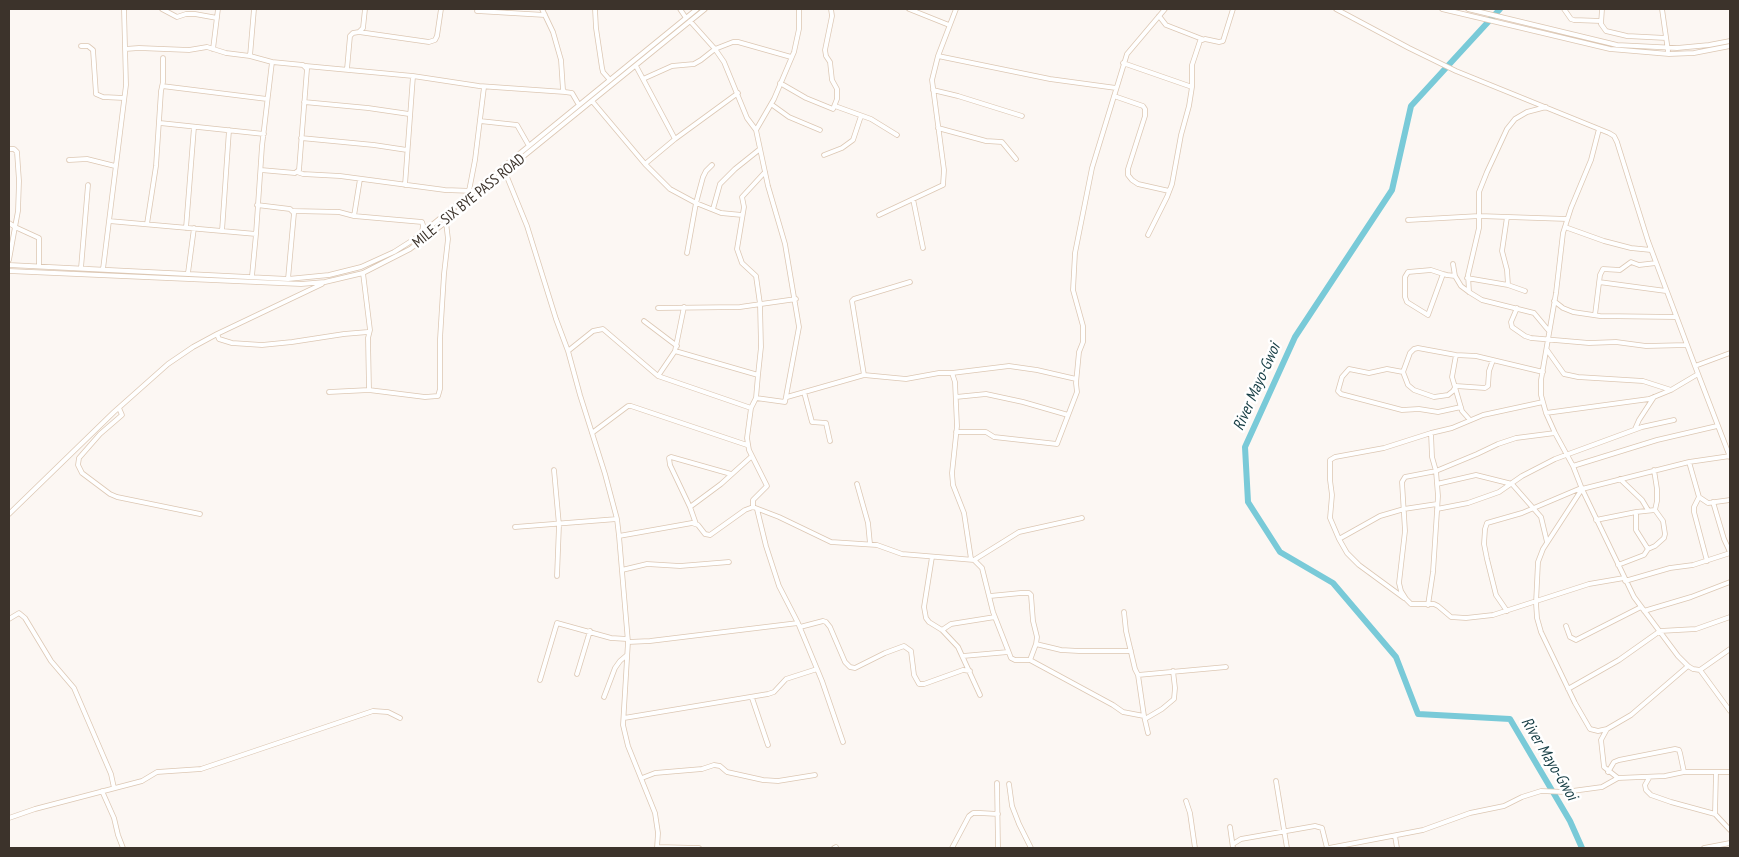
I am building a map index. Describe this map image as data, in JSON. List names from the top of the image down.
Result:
{
  "streets": {
    "street": ["MILE - SIX BYE PASS ROAD"]
  },
  "water": ["River Mayo-Gwoi"]
}
